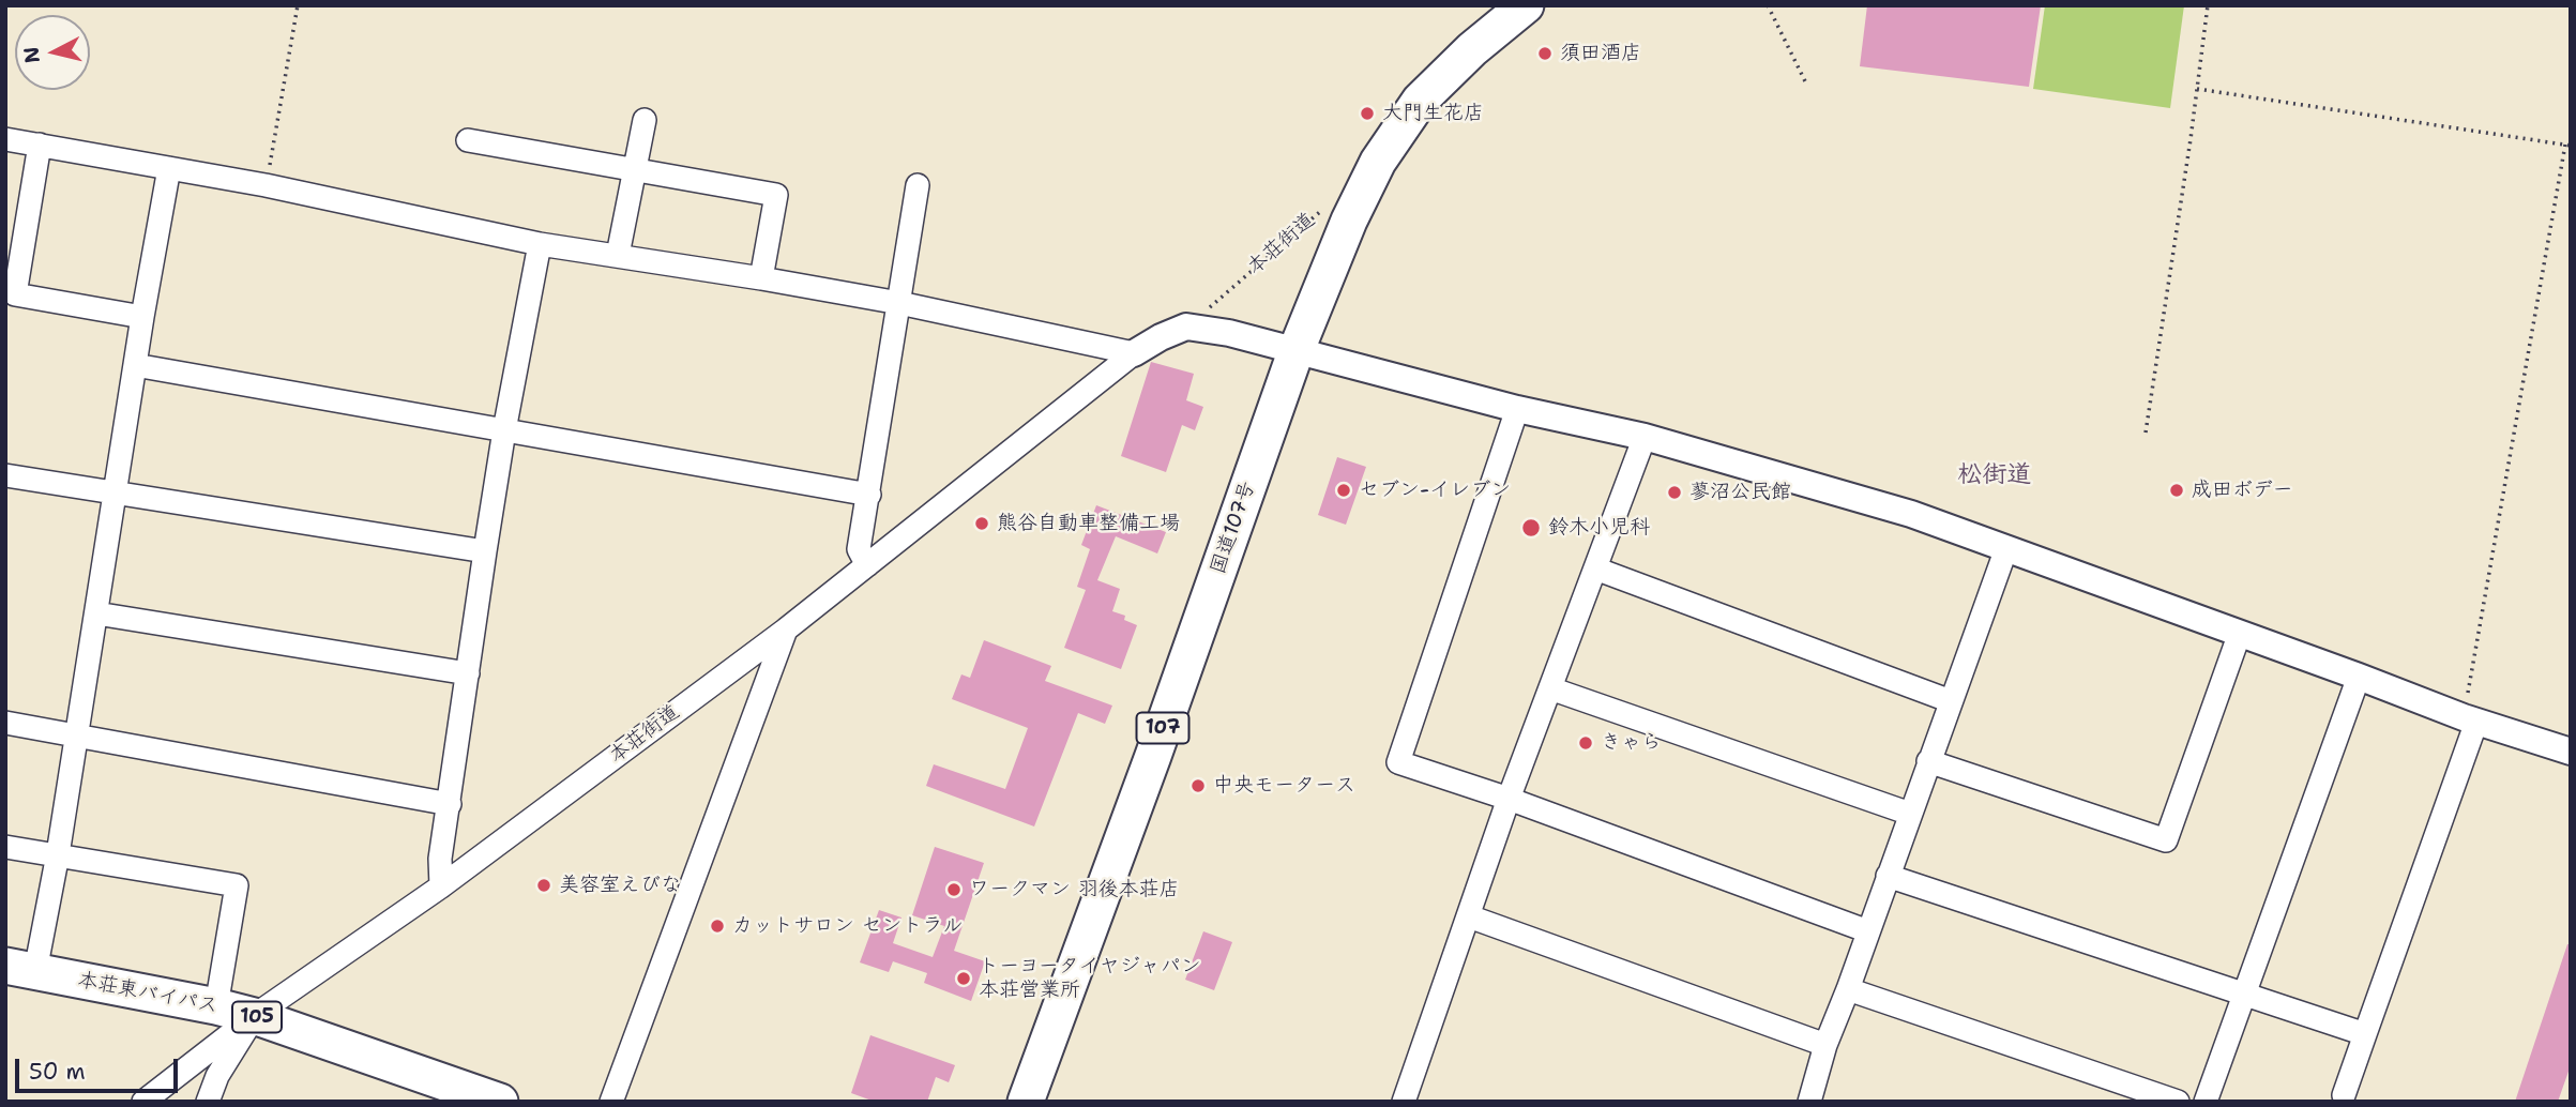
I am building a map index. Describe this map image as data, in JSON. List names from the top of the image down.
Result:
{
  "streets": {
    "highway": [
      "国道107号",
      "107",
      "本荘東バイパス",
      "105"
    ],
    "street": ["本荘街道"]
  },
  "crossings": [
    ["本荘街道", "本荘東バイパス"]
  ],
  "districts": ["松街道"],
  "places": [
    "須田酒店",
    "大門生花店",
    "セブン-イレブン",
    "成田ボデー",
    "蓼沼公民館",
    "熊谷自動車整備工場",
    "鈴木小児科",
    "きゃら",
    "中央モータース",
    "美容室えびな",
    "ワークマン 羽後本荘店",
    "カットサロン セントラル",
    "トーヨータイヤジャパン 本荘営業所"
  ],
  "scale_bar": "50 m",
  "north": "left"
}
